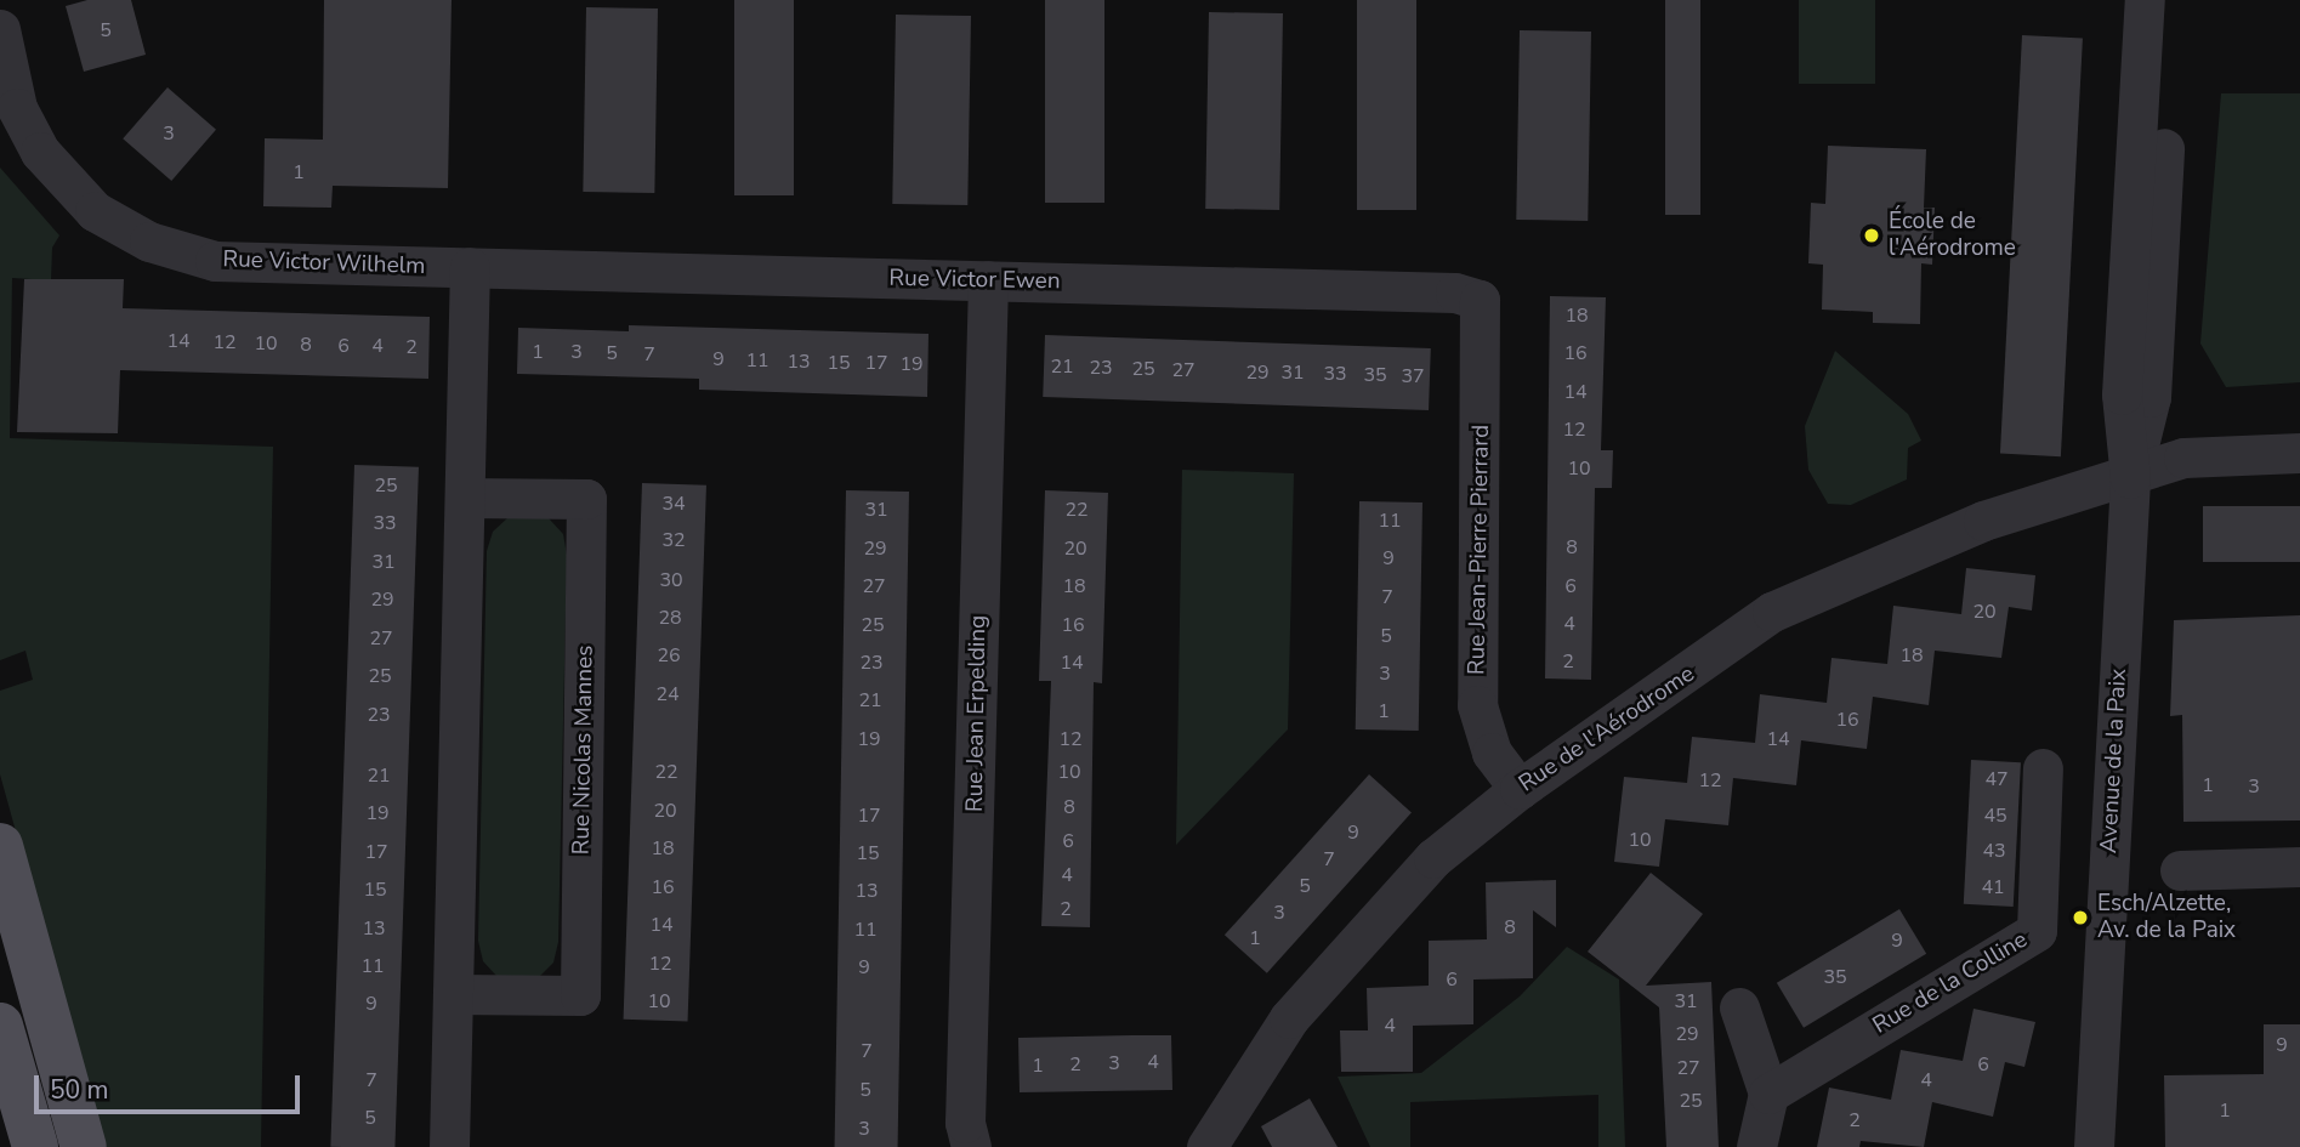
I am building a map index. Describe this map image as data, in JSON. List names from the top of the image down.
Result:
{
  "streets": {
    "street": [
      "Rue Victor Wilhelm",
      "Rue Victor Ewen",
      "Rue Jean-Pierre Pierrard",
      "Rue Jean Erpelding",
      "Rue de l'Aérodrome",
      "Rue Nicolas Mannes",
      "Avenue de la Paix",
      "Rue de la Colline"
    ]
  },
  "crossings": [
    ["Rue Victor Wilhelm", "Rue Victor Ewen"],
    ["Rue Victor Ewen", "Rue Jean-Pierre Pierrard"],
    ["Rue Victor Ewen", "Rue Jean Erpelding"],
    ["Rue Jean-Pierre Pierrard", "Rue de l'Aérodrome"],
    ["Rue de l'Aérodrome", "Avenue de la Paix"]
  ],
  "places": ["École de l'Aérodrome", "Esch/Alzette, Av. de la Paix"],
  "house_numbers": [
    "5",
    "3",
    "1",
    "18",
    "14",
    "12",
    "10",
    "8",
    "6",
    "4",
    "2",
    "1",
    "3",
    "5",
    "16",
    "7",
    "9",
    "11",
    "13",
    "15",
    "17",
    "19",
    "21",
    "23",
    "25",
    "27",
    "29",
    "31",
    "33",
    "35",
    "37",
    "14",
    "12",
    "10",
    "25",
    "34",
    "31",
    "22",
    "11",
    "33",
    "32",
    "8",
    "29",
    "20",
    "9",
    "31",
    "30",
    "27",
    "18",
    "6",
    "7",
    "29",
    "20",
    "28",
    "4",
    "25",
    "16",
    "5",
    "27",
    "26",
    "18",
    "2",
    "23",
    "14",
    "3",
    "25",
    "24",
    "21",
    "1",
    "23",
    "16",
    "19",
    "12",
    "14",
    "22",
    "10",
    "21",
    "47",
    "12",
    "1",
    "3",
    "8",
    "20",
    "19",
    "17",
    "45",
    "9",
    "10",
    "6",
    "18",
    "43",
    "17",
    "15",
    "7",
    "4",
    "5",
    "16",
    "41",
    "15",
    "13",
    "2",
    "3",
    "14",
    "8",
    "13",
    "11",
    "1",
    "9",
    "12",
    "11",
    "9",
    "35",
    "6",
    "10",
    "31",
    "9",
    "4",
    "29",
    "9",
    "7",
    "4",
    "3",
    "2",
    "6",
    "1",
    "27",
    "7",
    "4",
    "5",
    "25",
    "1",
    "5",
    "2",
    "3"
  ],
  "scale_bar": "50 m"
}
